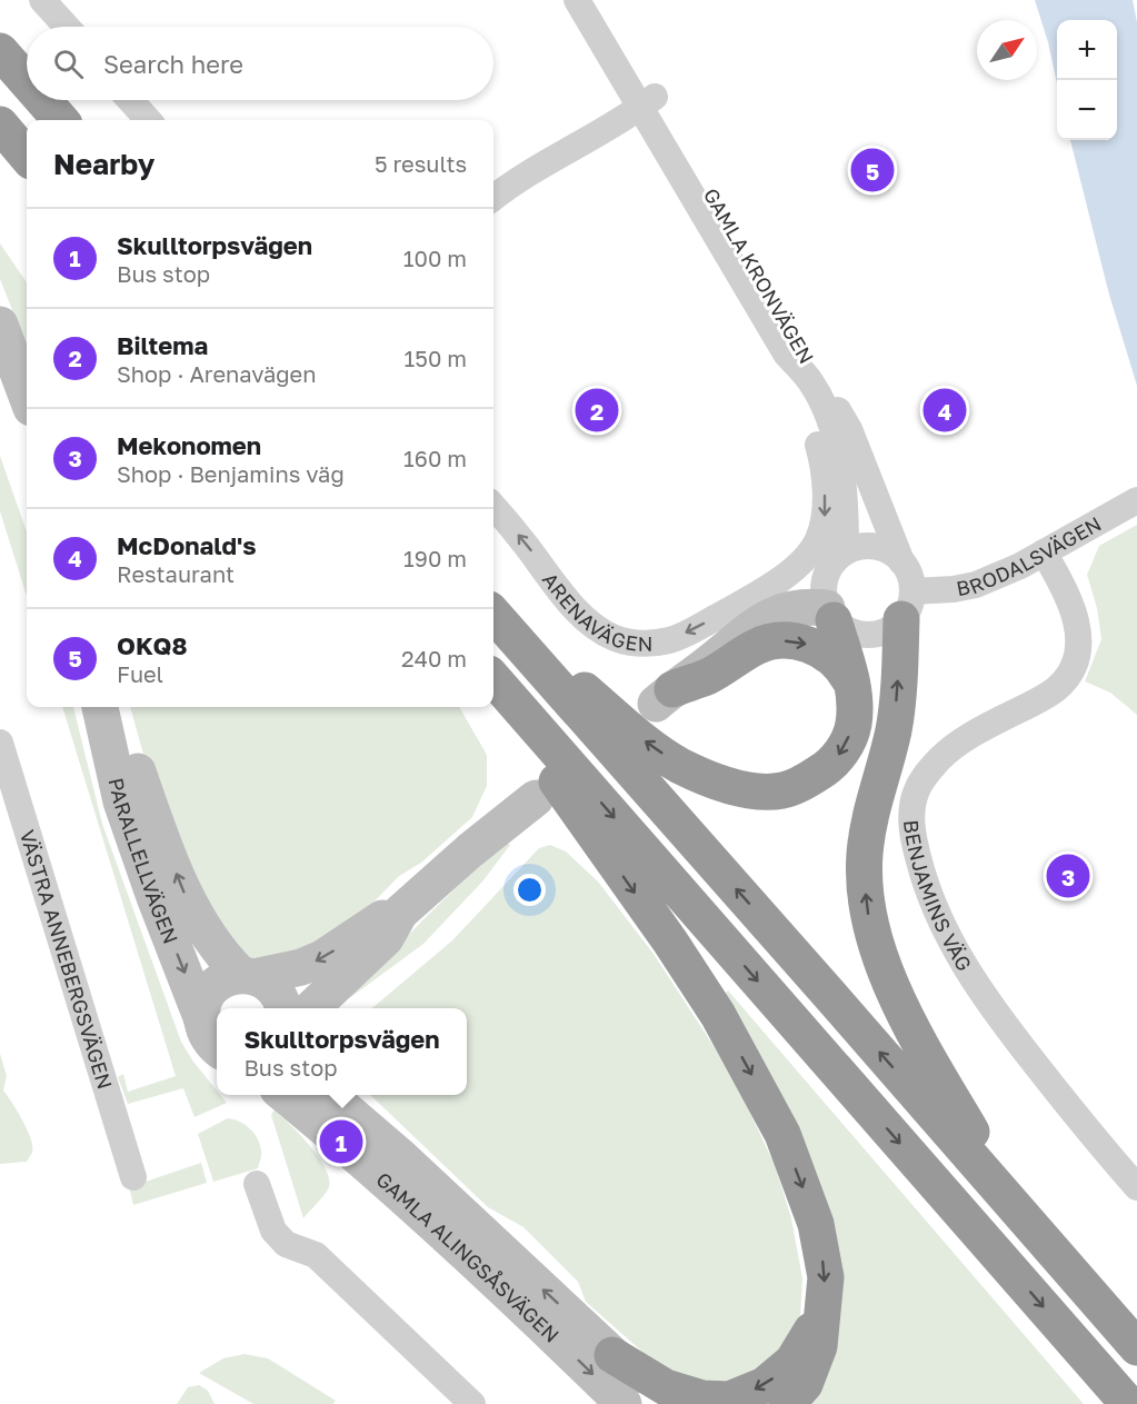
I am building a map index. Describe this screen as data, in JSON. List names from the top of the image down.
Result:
{
  "streets": {
    "street": [
      "GAMLA KRONVÄGEN",
      "BRODALSVÄGEN",
      "ARENAVÄGEN",
      "PARALLELLVÄGEN",
      "BENJAMINS VÄG",
      "VÄSTRA ANNEBERGSVÄGEN",
      "GAMLA ALINGSÅSVÄGEN"
    ]
  },
  "crossings": [
    ["GAMLA KRONVÄGEN", "BRODALSVÄGEN"],
    ["BRODALSVÄGEN", "BENJAMINS VÄG"]
  ],
  "one_way": ["ARENAVÄGEN"],
  "north": "top right",
  "page": {
    "map_buttons": ["+", "−"],
    "search": "Search here",
    "heading": ["Nearby", "5 results"],
    "pins": [
      "5",
      "2",
      "4",
      "3",
      "1"
    ],
    "list": [
      {
        "mark": "1",
        "name": "Skulltorpsvägen",
        "note": "Bus stop",
        "value": "100 m"
      },
      {
        "mark": "2",
        "name": "Biltema",
        "note": "Shop · Arenavägen",
        "value": "150 m"
      },
      {
        "mark": "3",
        "name": "Mekonomen",
        "note": "Shop · Benjamins väg",
        "value": "160 m"
      },
      {
        "mark": "4",
        "name": "McDonald's",
        "note": "Restaurant",
        "value": "190 m"
      },
      {
        "mark": "5",
        "name": "OKQ8",
        "note": "Fuel",
        "value": "240 m"
      }
    ],
    "popup": ["Skulltorpsvägen", "Bus stop"]
  }
}
